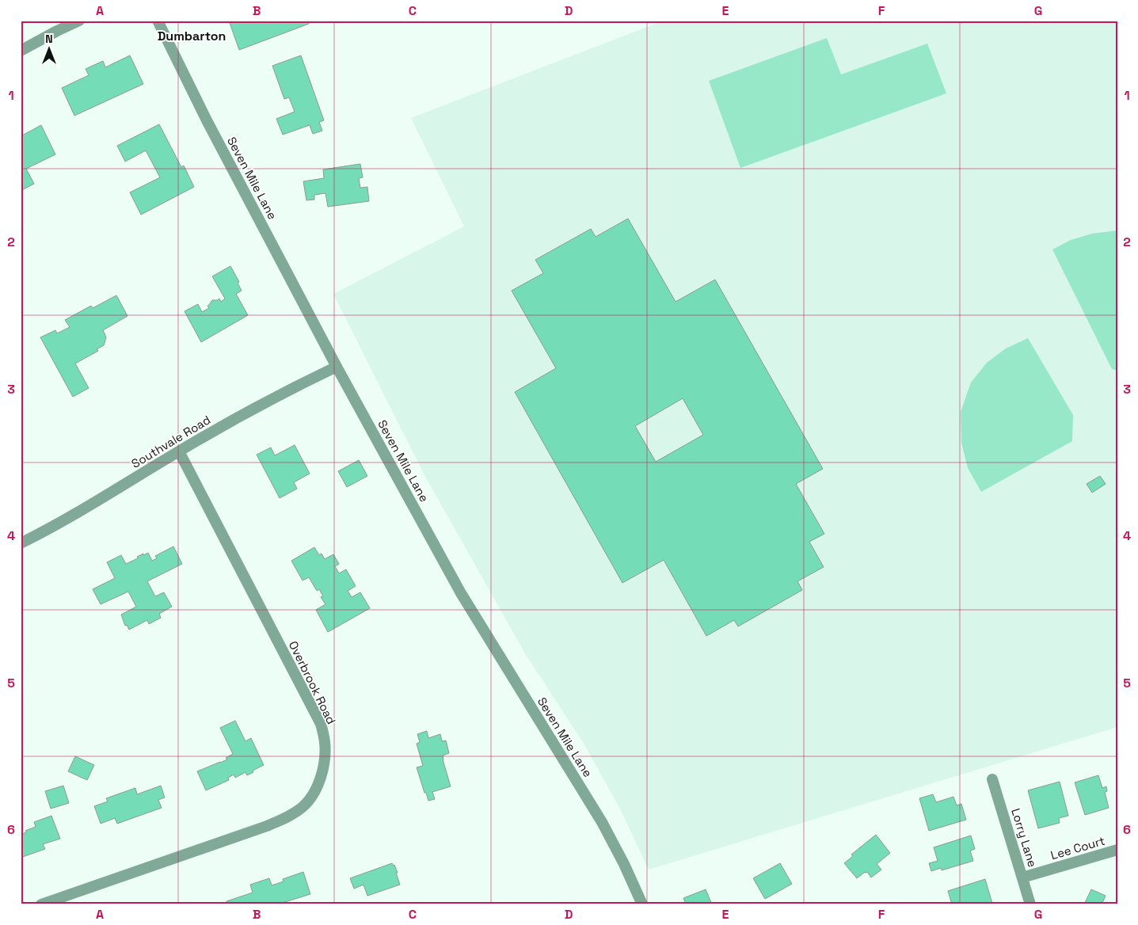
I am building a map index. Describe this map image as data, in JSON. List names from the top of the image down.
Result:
{
  "streets": {
    "street": [
      "Seven Mile Lane",
      "Southvale Road",
      "Overbrook Road",
      "Lorry Lane",
      "Lee Court"
    ]
  },
  "crossings": [
    ["Seven Mile Lane", "Southvale Road"],
    ["Southvale Road", "Overbrook Road"],
    ["Lorry Lane", "Lee Court"]
  ],
  "districts": ["Dumbarton"],
  "north": "top",
  "grid": {
    "columns": [
      "A",
      "B",
      "C",
      "D",
      "E",
      "F",
      "G"
    ],
    "rows": [
      "1",
      "2",
      "3",
      "4",
      "5",
      "6"
    ]
  }
}
